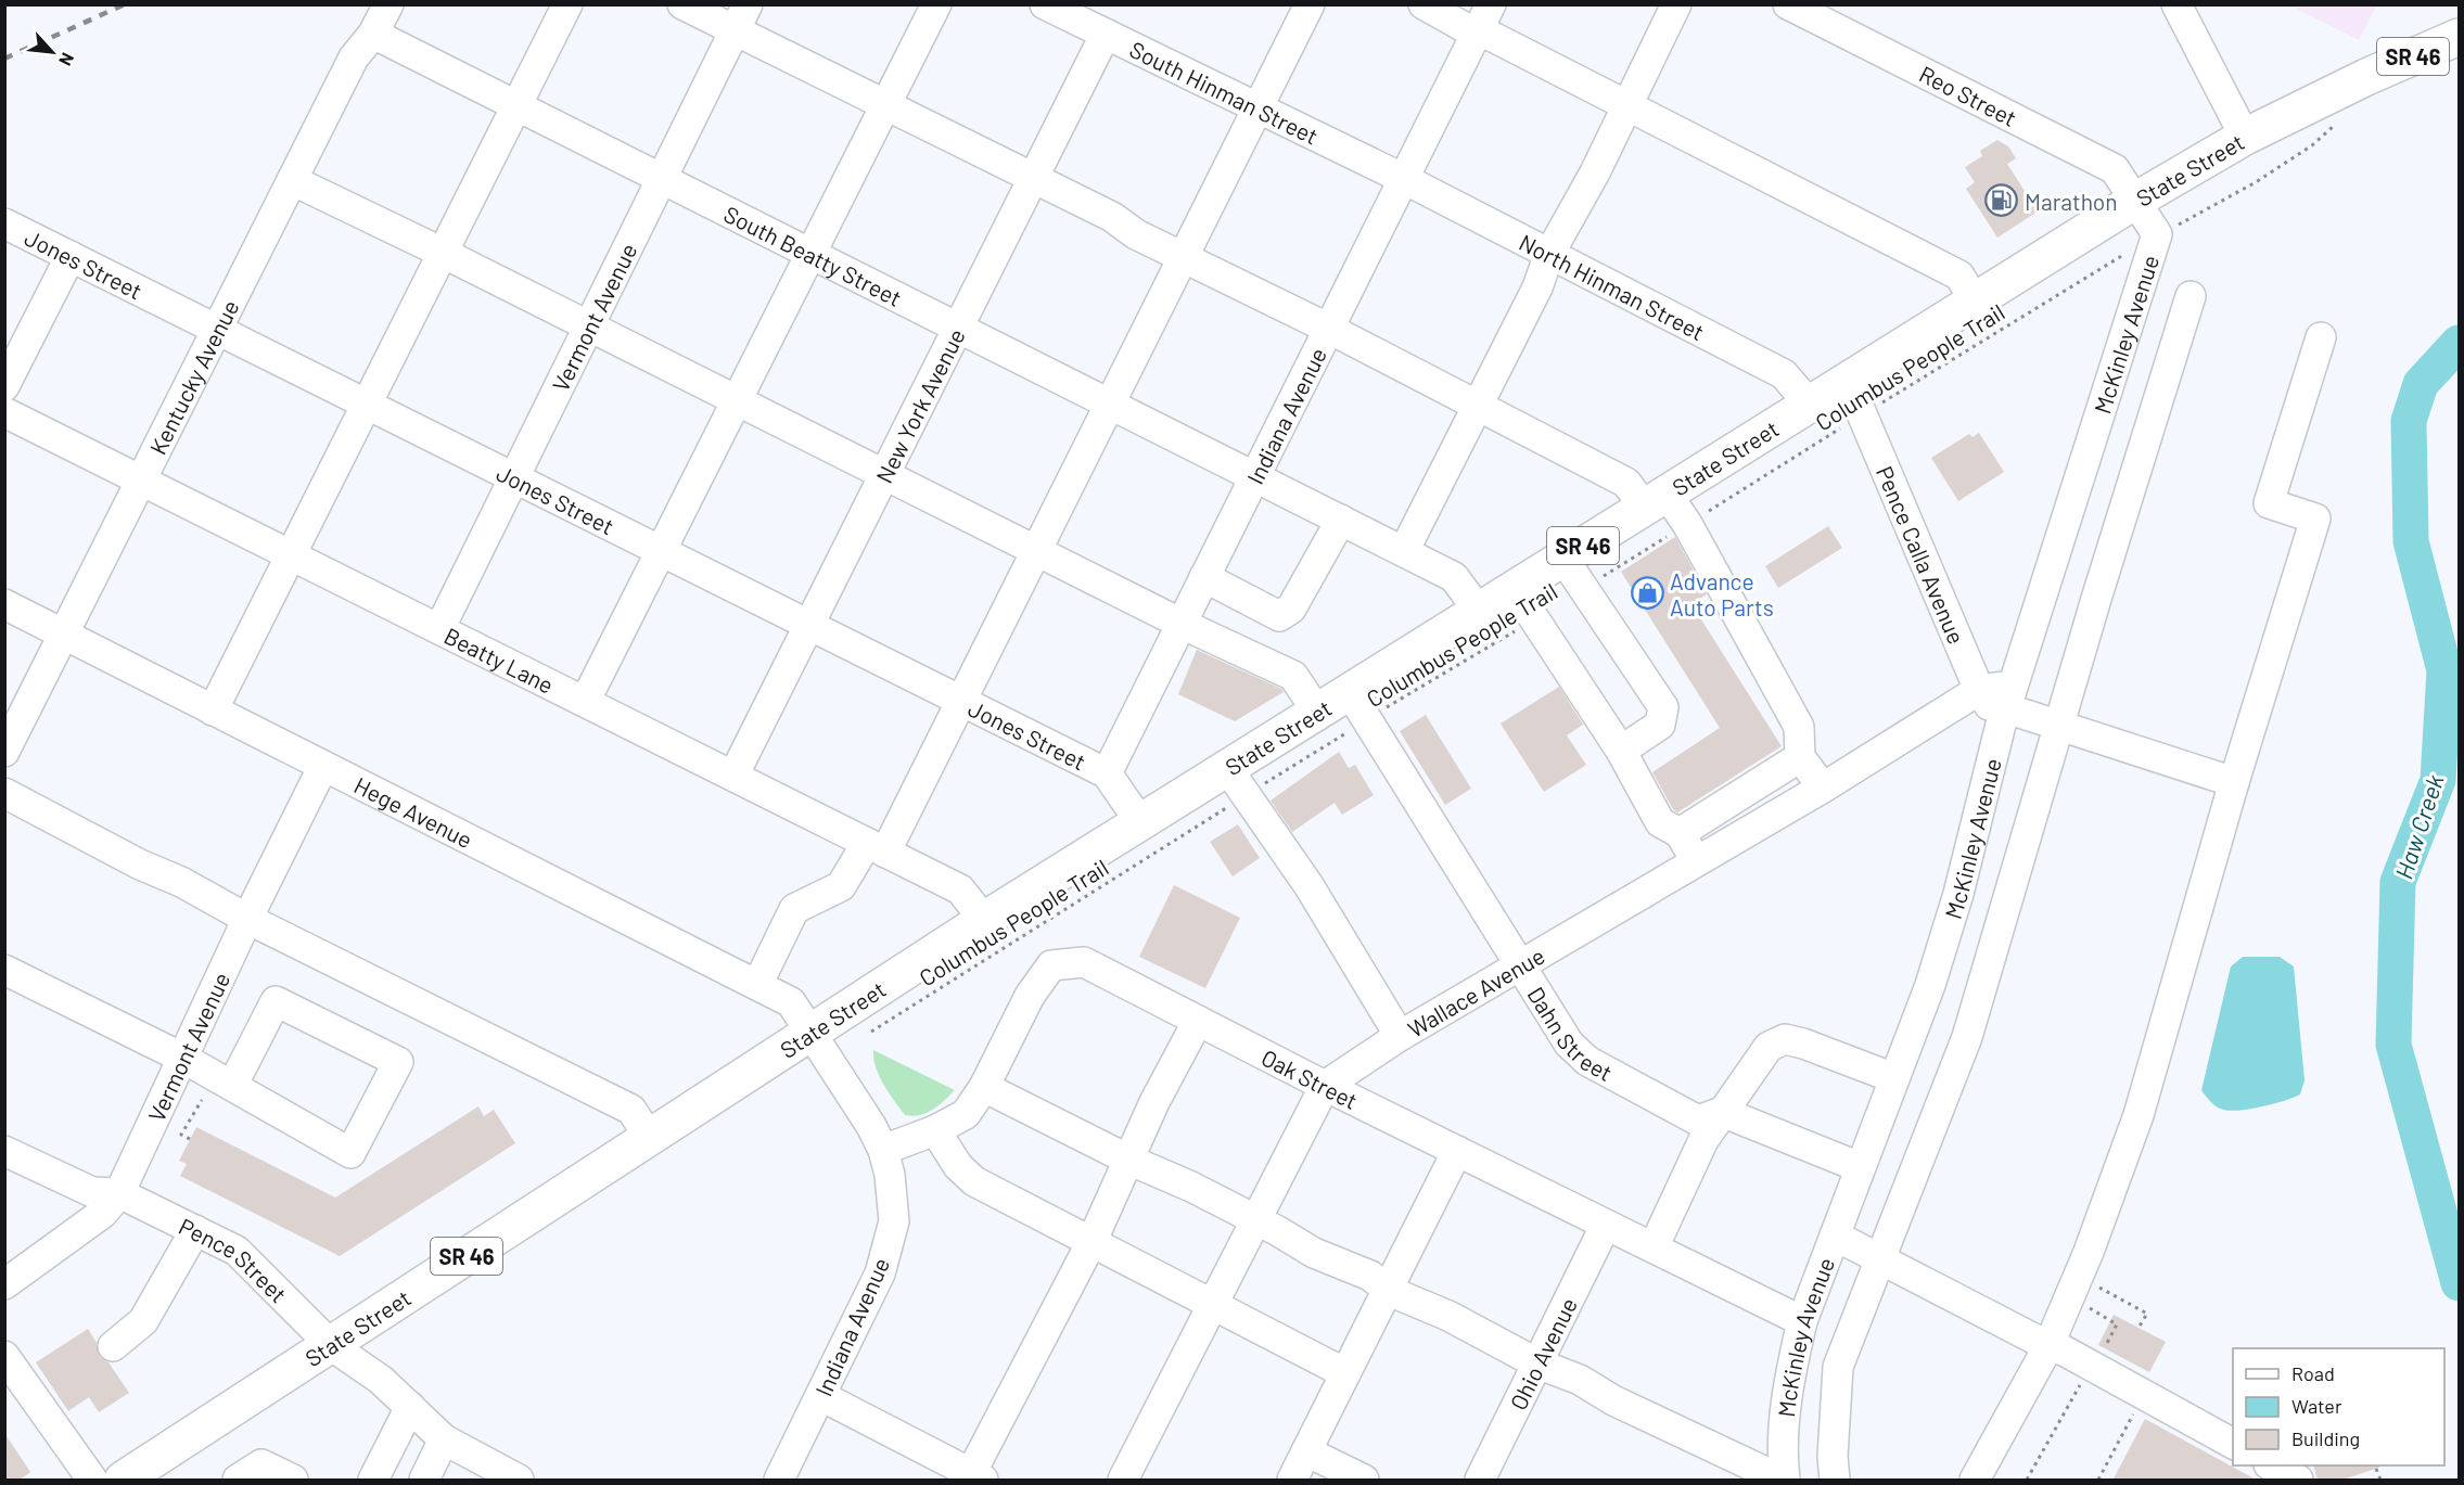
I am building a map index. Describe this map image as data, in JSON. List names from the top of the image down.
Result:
{
  "streets": {
    "highway": ["SR 46", "State Street"],
    "street": [
      "South Hinman Street",
      "Reo Street",
      "South Beatty Street",
      "Jones Street",
      "North Hinman Street",
      "Vermont Avenue",
      "McKinley Avenue",
      "Kentucky Avenue",
      "New York Avenue",
      "Indiana Avenue",
      "Pence Calla Avenue",
      "Beatty Lane",
      "Hege Avenue",
      "Wallace Avenue",
      "Dahn Street",
      "Oak Street",
      "Pence Street",
      "Ohio Avenue"
    ],
    "path": ["Columbus People Trail"]
  },
  "crossings": [
    ["South Hinman Street", "North Hinman Street"],
    ["South Hinman Street", "New York Avenue"],
    ["South Hinman Street", "Indiana Avenue"],
    ["Reo Street", "State Street"],
    ["Reo Street", "McKinley Avenue"],
    ["State Street", "South Beatty Street"],
    ["State Street", "North Hinman Street"],
    ["State Street", "McKinley Avenue"],
    ["State Street", "Columbus People Trail"],
    ["State Street", "Indiana Avenue"],
    ["State Street", "Pence Calla Avenue"],
    ["State Street", "Beatty Lane"],
    ["State Street", "Hege Avenue"],
    ["State Street", "Dahn Street"],
    ["State Street", "Pence Street"],
    ["South Beatty Street", "Vermont Avenue"],
    ["South Beatty Street", "Kentucky Avenue"],
    ["South Beatty Street", "New York Avenue"],
    ["South Beatty Street", "Indiana Avenue"],
    ["Jones Street", "Vermont Avenue"],
    ["Jones Street", "Kentucky Avenue"],
    ["Jones Street", "New York Avenue"],
    ["Jones Street", "Indiana Avenue"],
    ["North Hinman Street", "Indiana Avenue"],
    ["Vermont Avenue", "Beatty Lane"],
    ["Vermont Avenue", "Hege Avenue"],
    ["Vermont Avenue", "Pence Street"],
    ["McKinley Avenue", "Columbus People Trail"],
    ["McKinley Avenue", "Wallace Avenue"],
    ["McKinley Avenue", "Oak Street"],
    ["Columbus People Trail", "Pence Calla Avenue"],
    ["Columbus People Trail", "Dahn Street"],
    ["Kentucky Avenue", "Beatty Lane"],
    ["Kentucky Avenue", "Hege Avenue"],
    ["New York Avenue", "Beatty Lane"],
    ["Indiana Avenue", "Hege Avenue"],
    ["Indiana Avenue", "Oak Street"],
    ["Pence Calla Avenue", "Wallace Avenue"],
    ["Wallace Avenue", "Dahn Street"],
    ["Wallace Avenue", "Oak Street"],
    ["Oak Street", "Ohio Avenue"]
  ],
  "water": ["Haw Creek"],
  "places": {
    "fuel station": ["Marathon"],
    "shop": ["Advance Auto Parts"]
  },
  "legend": ["Road", "Water", "Building"],
  "north": "bottom right"
}
